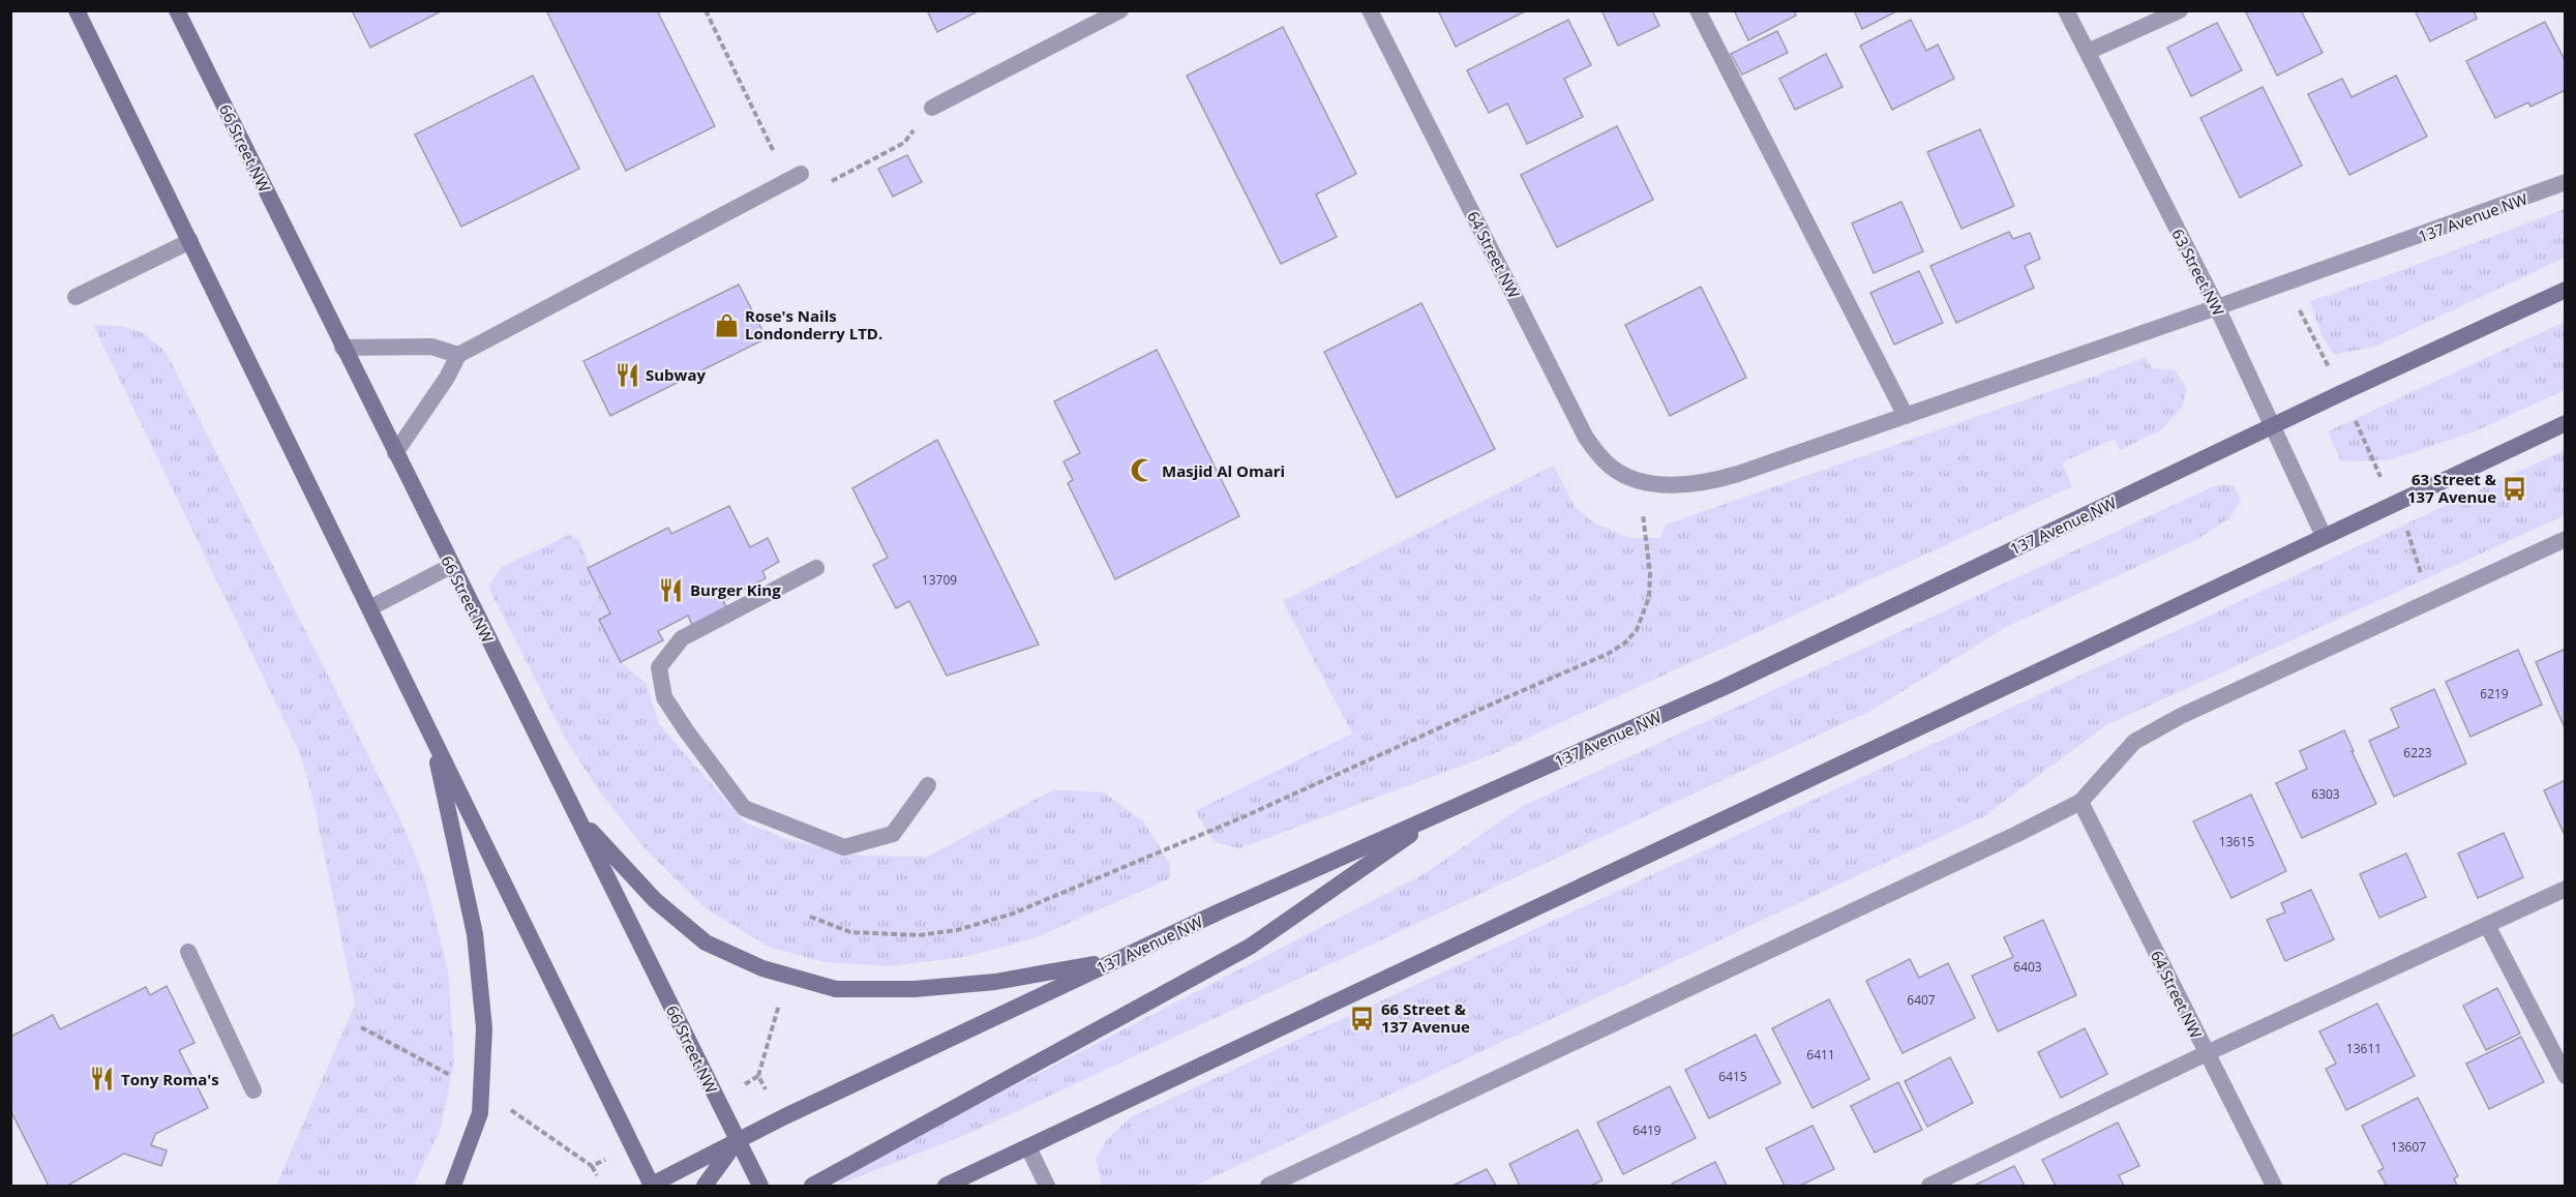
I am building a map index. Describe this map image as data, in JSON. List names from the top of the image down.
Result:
{
  "streets": {
    "main road": ["66 Street NW", "137 Avenue NW"],
    "street": ["64 Street NW", "63 Street NW"]
  },
  "crossings": [
    ["66 Street NW", "137 Avenue NW"],
    ["137 Avenue NW", "64 Street NW"],
    ["137 Avenue NW", "63 Street NW"]
  ],
  "places": {
    "shop": ["Rose's Nails Londonderry LTD."],
    "restaurant": ["Subway", "Burger King", "Tony Roma's"],
    "mosque": ["Masjid Al Omari"],
    "bus stop": ["63 Street & 137 Avenue", "66 Street & 137 Avenue"]
  },
  "house_numbers": [
    "13709",
    "6219",
    "6223",
    "6303",
    "13615",
    "6403",
    "6407",
    "13611",
    "6411",
    "6415",
    "6419",
    "13607"
  ]
}
